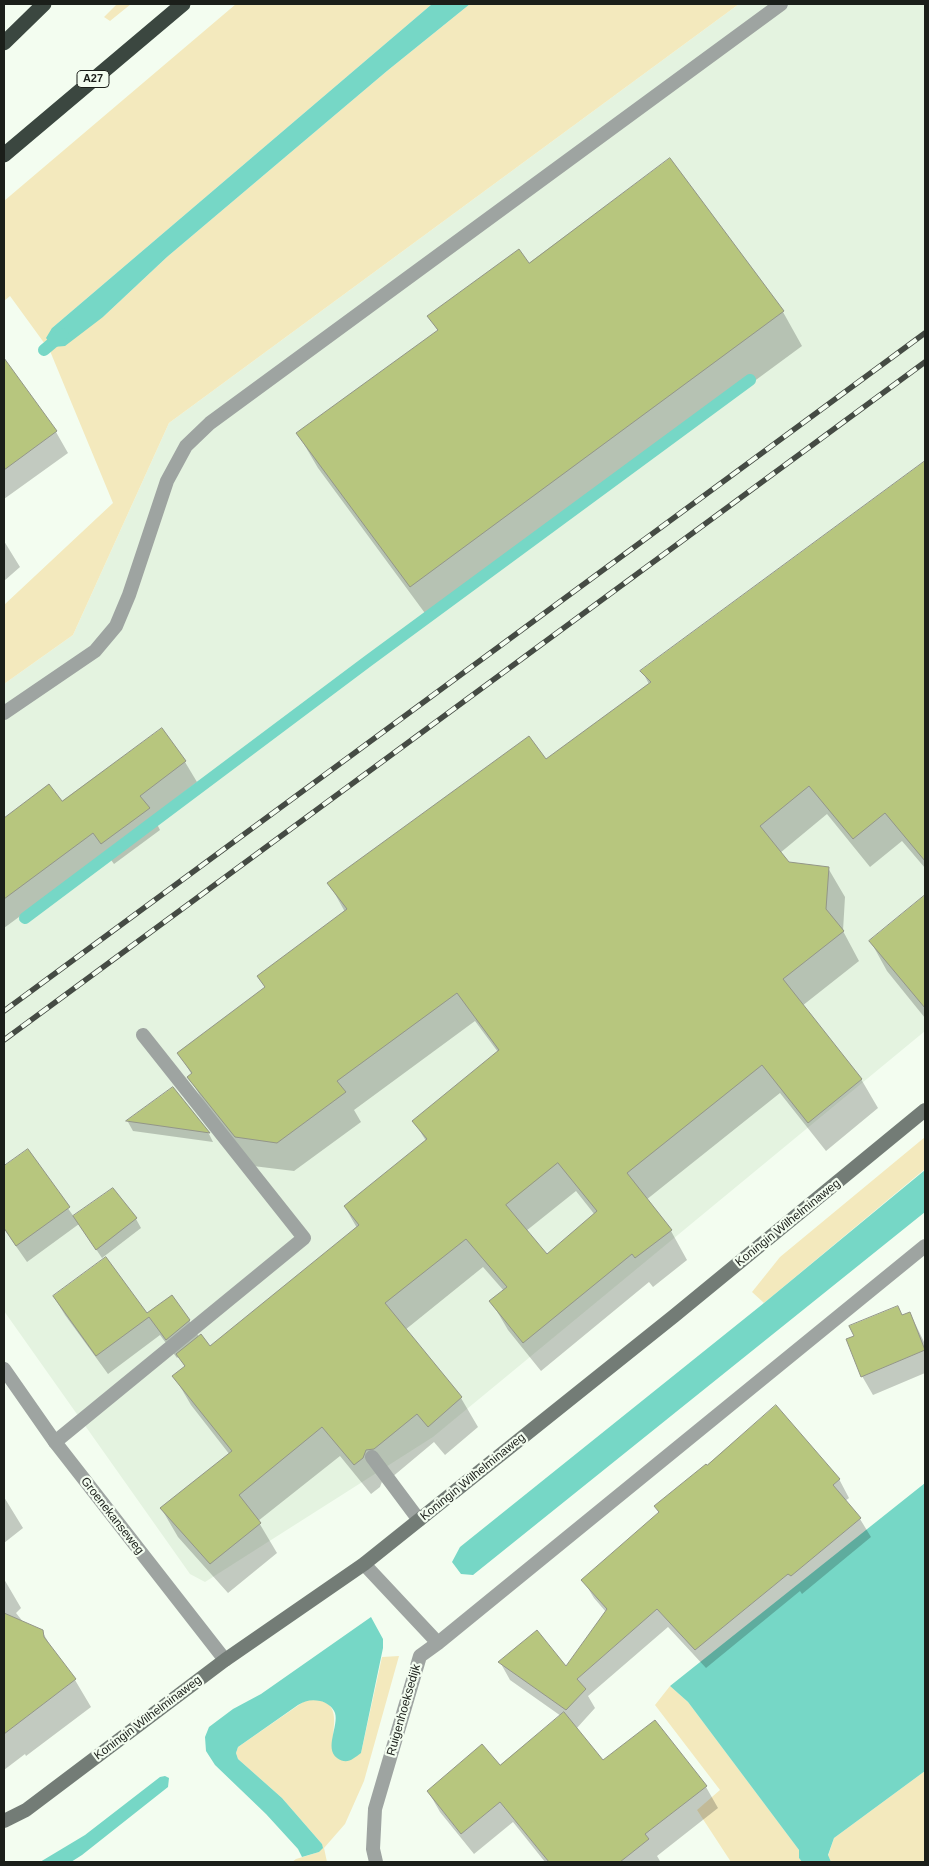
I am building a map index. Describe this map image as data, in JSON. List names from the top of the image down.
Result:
{
  "streets": {
    "highway": ["A27"],
    "main road": ["Koningin Wilhelminaweg"],
    "street": ["Groenekanseweg", "Ruigenhoeksedijk"]
  },
  "crossings": [
    ["Koningin Wilhelminaweg", "Groenekanseweg"]
  ]
}
